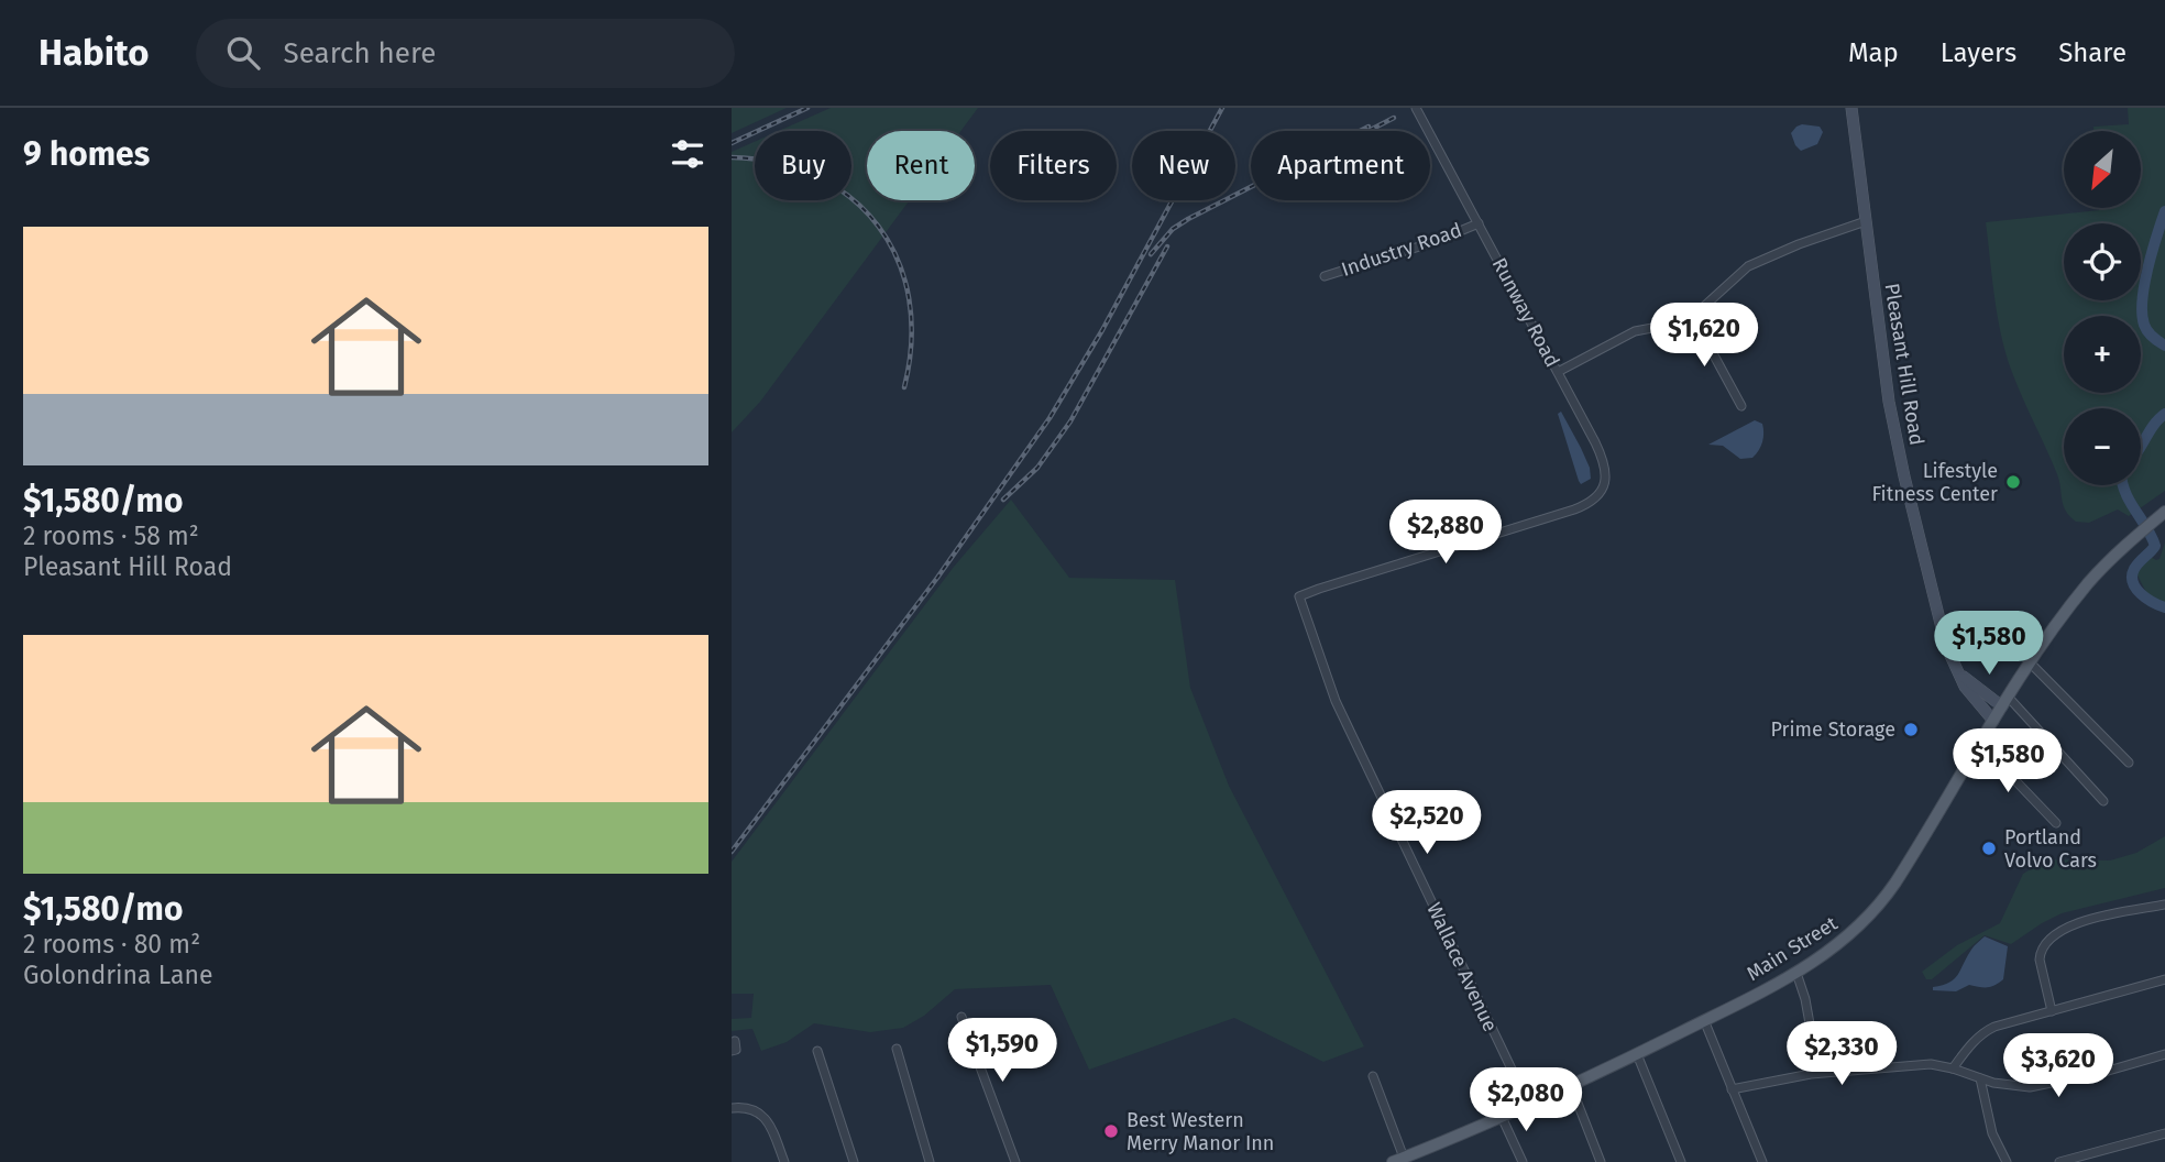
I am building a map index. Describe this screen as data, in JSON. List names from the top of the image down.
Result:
{
  "streets": {
    "main road": ["Main Street"],
    "street": [
      "Industry Road",
      "Runway Road",
      "Pleasant Hill Road",
      "Wallace Avenue"
    ]
  },
  "crossings": [
    ["Industry Road", "Runway Road"],
    ["Runway Road", "Wallace Avenue"],
    ["Pleasant Hill Road", "Main Street"],
    ["Main Street", "Wallace Avenue"]
  ],
  "places": [
    "Lifestyle Fitness Center",
    "Prime Storage",
    "Portland Volvo Cars",
    "Best Western Merry Manor Inn"
  ],
  "north": "bottom left",
  "page": {
    "header": "Habito",
    "search": "Search here",
    "nav": ["Map", "Layers", "Share"],
    "heading": "9 homes",
    "map_buttons": ["+", "−"],
    "chip": [
      "Buy",
      "Rent",
      "Filters",
      "New",
      "Apartment"
    ],
    "list": [
      {
        "name": "$1,580/mo",
        "note": "2 rooms · 58 m² · Pleasant Hill Road"
      },
      {
        "name": "$1,580/mo",
        "note": "2 rooms · 80 m² · Golondrina Lane"
      }
    ],
    "price": [
      "$1,620",
      "$2,880",
      "$1,580",
      "$1,580",
      "$2,520",
      "$1,590",
      "$2,330",
      "$3,620",
      "$2,080"
    ]
  }
}
